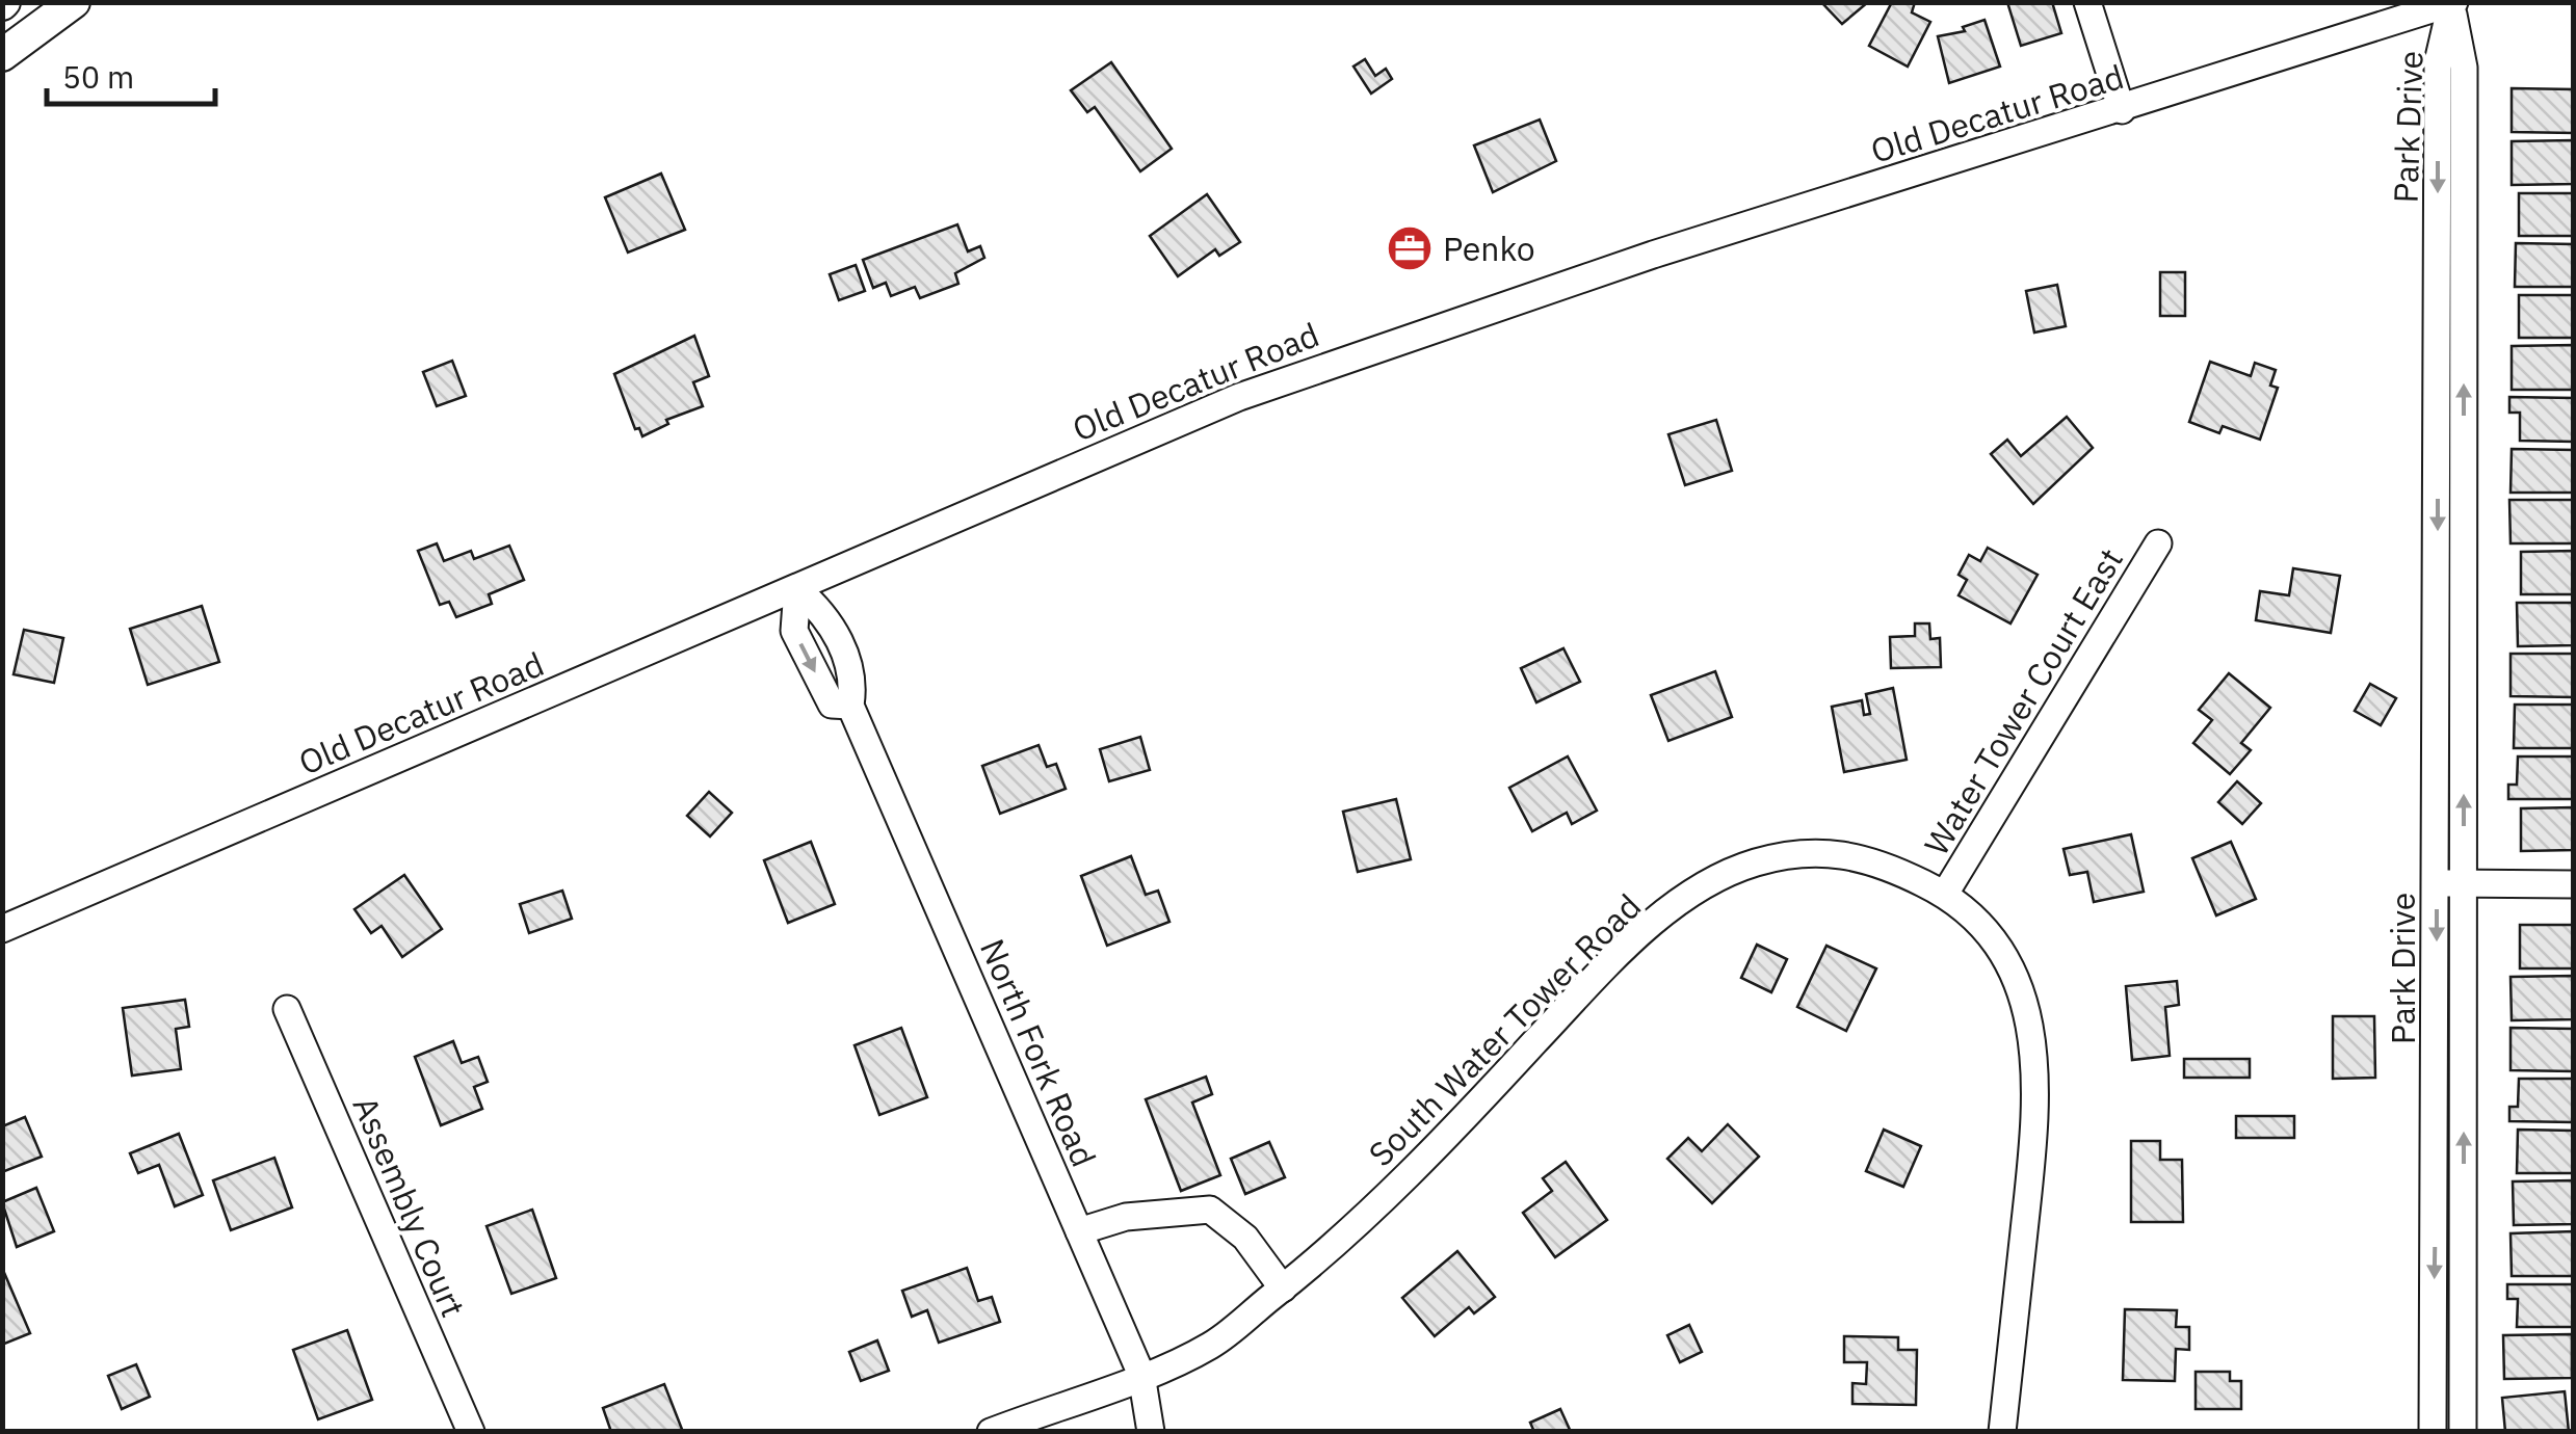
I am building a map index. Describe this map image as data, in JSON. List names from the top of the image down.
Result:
{
  "streets": {
    "street": [
      "Old Decatur Road",
      "Park Drive",
      "Water Tower Court East",
      "South Water Tower Road",
      "North Fork Road",
      "Assembly Court"
    ]
  },
  "crossings": [
    ["Old Decatur Road", "Park Drive"],
    ["Old Decatur Road", "North Fork Road"],
    ["Water Tower Court East", "South Water Tower Road"],
    ["South Water Tower Road", "North Fork Road"]
  ],
  "places": {
    "office": ["Penko"]
  },
  "scale_bar": "50 m"
}
